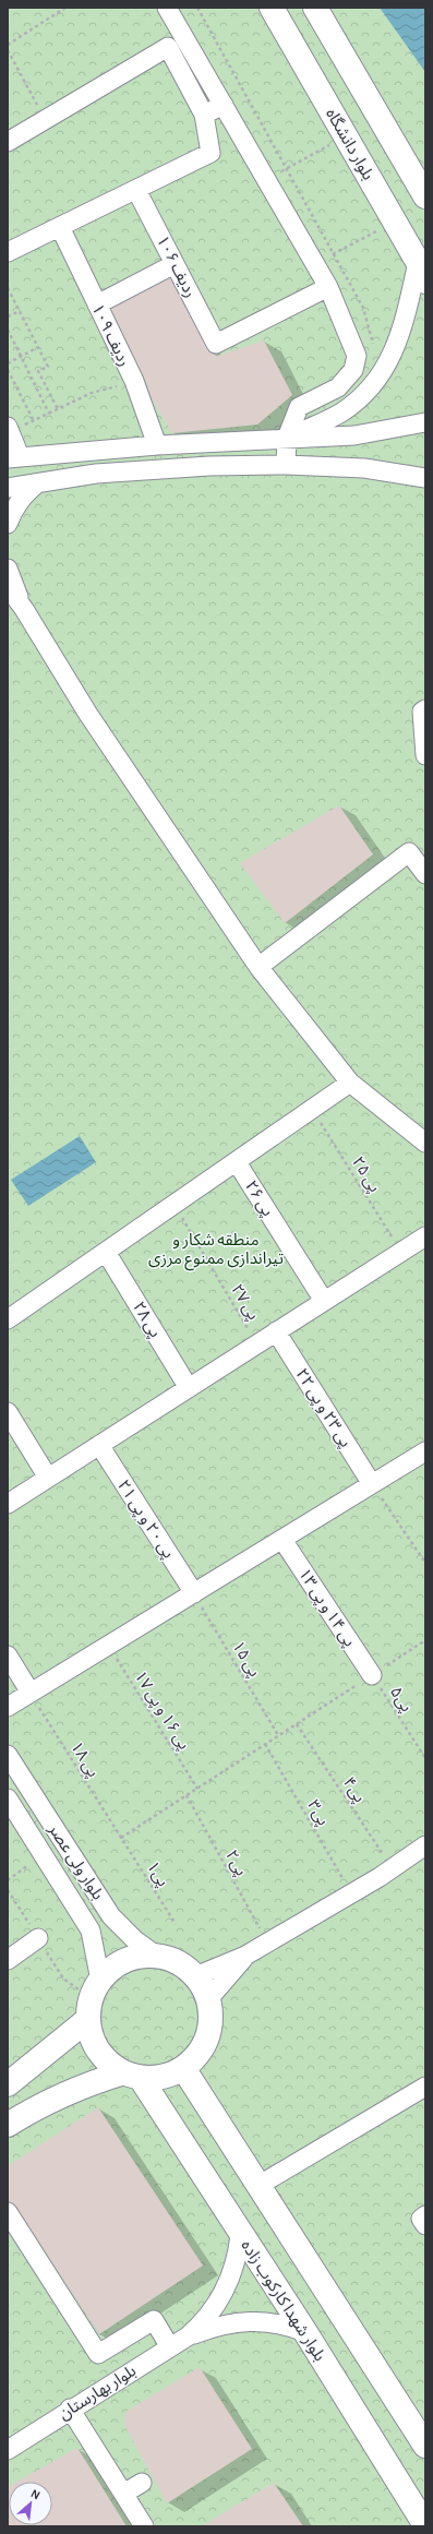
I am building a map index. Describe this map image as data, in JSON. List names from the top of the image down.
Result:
{
  "streets": {
    "main road": ["بلوار دانشگاه", "بلوار شهدا کارکوب زاده"],
    "street": [
      "ردیف ۱۰۶",
      "ردیف ۱۰۹",
      "پی ۲۶",
      "پی ۲۸",
      "پی ۲۳ و پی ۲۲",
      "پی ۲۰ و پی ۲۱",
      "پی ۱۴ و پی ۱۳",
      "بلوار ولی عصر",
      "بلوار بهارستان"
    ],
    "path": [
      "پی ۲۵",
      "پی ۲۷",
      "پی ۱۵",
      "پی۵",
      "پی ۱۶ و پی ۱۷",
      "پی ۱۸",
      "پی۴",
      "پی۳",
      "پی۲",
      "پی۱"
    ]
  },
  "crossings": [
    ["پی ۲۰ و پی ۲۱", "پی ۱۵"],
    ["پی ۱۴ و پی ۱۳", "پی۵"],
    ["پی ۱۸", "پی۱"],
    ["بلوار ولی عصر", "بلوار شهدا کارکوب زاده"]
  ],
  "parks": ["منطقه شکار و تیراندازی ممنوع مرزی"],
  "north": "top right"
}
